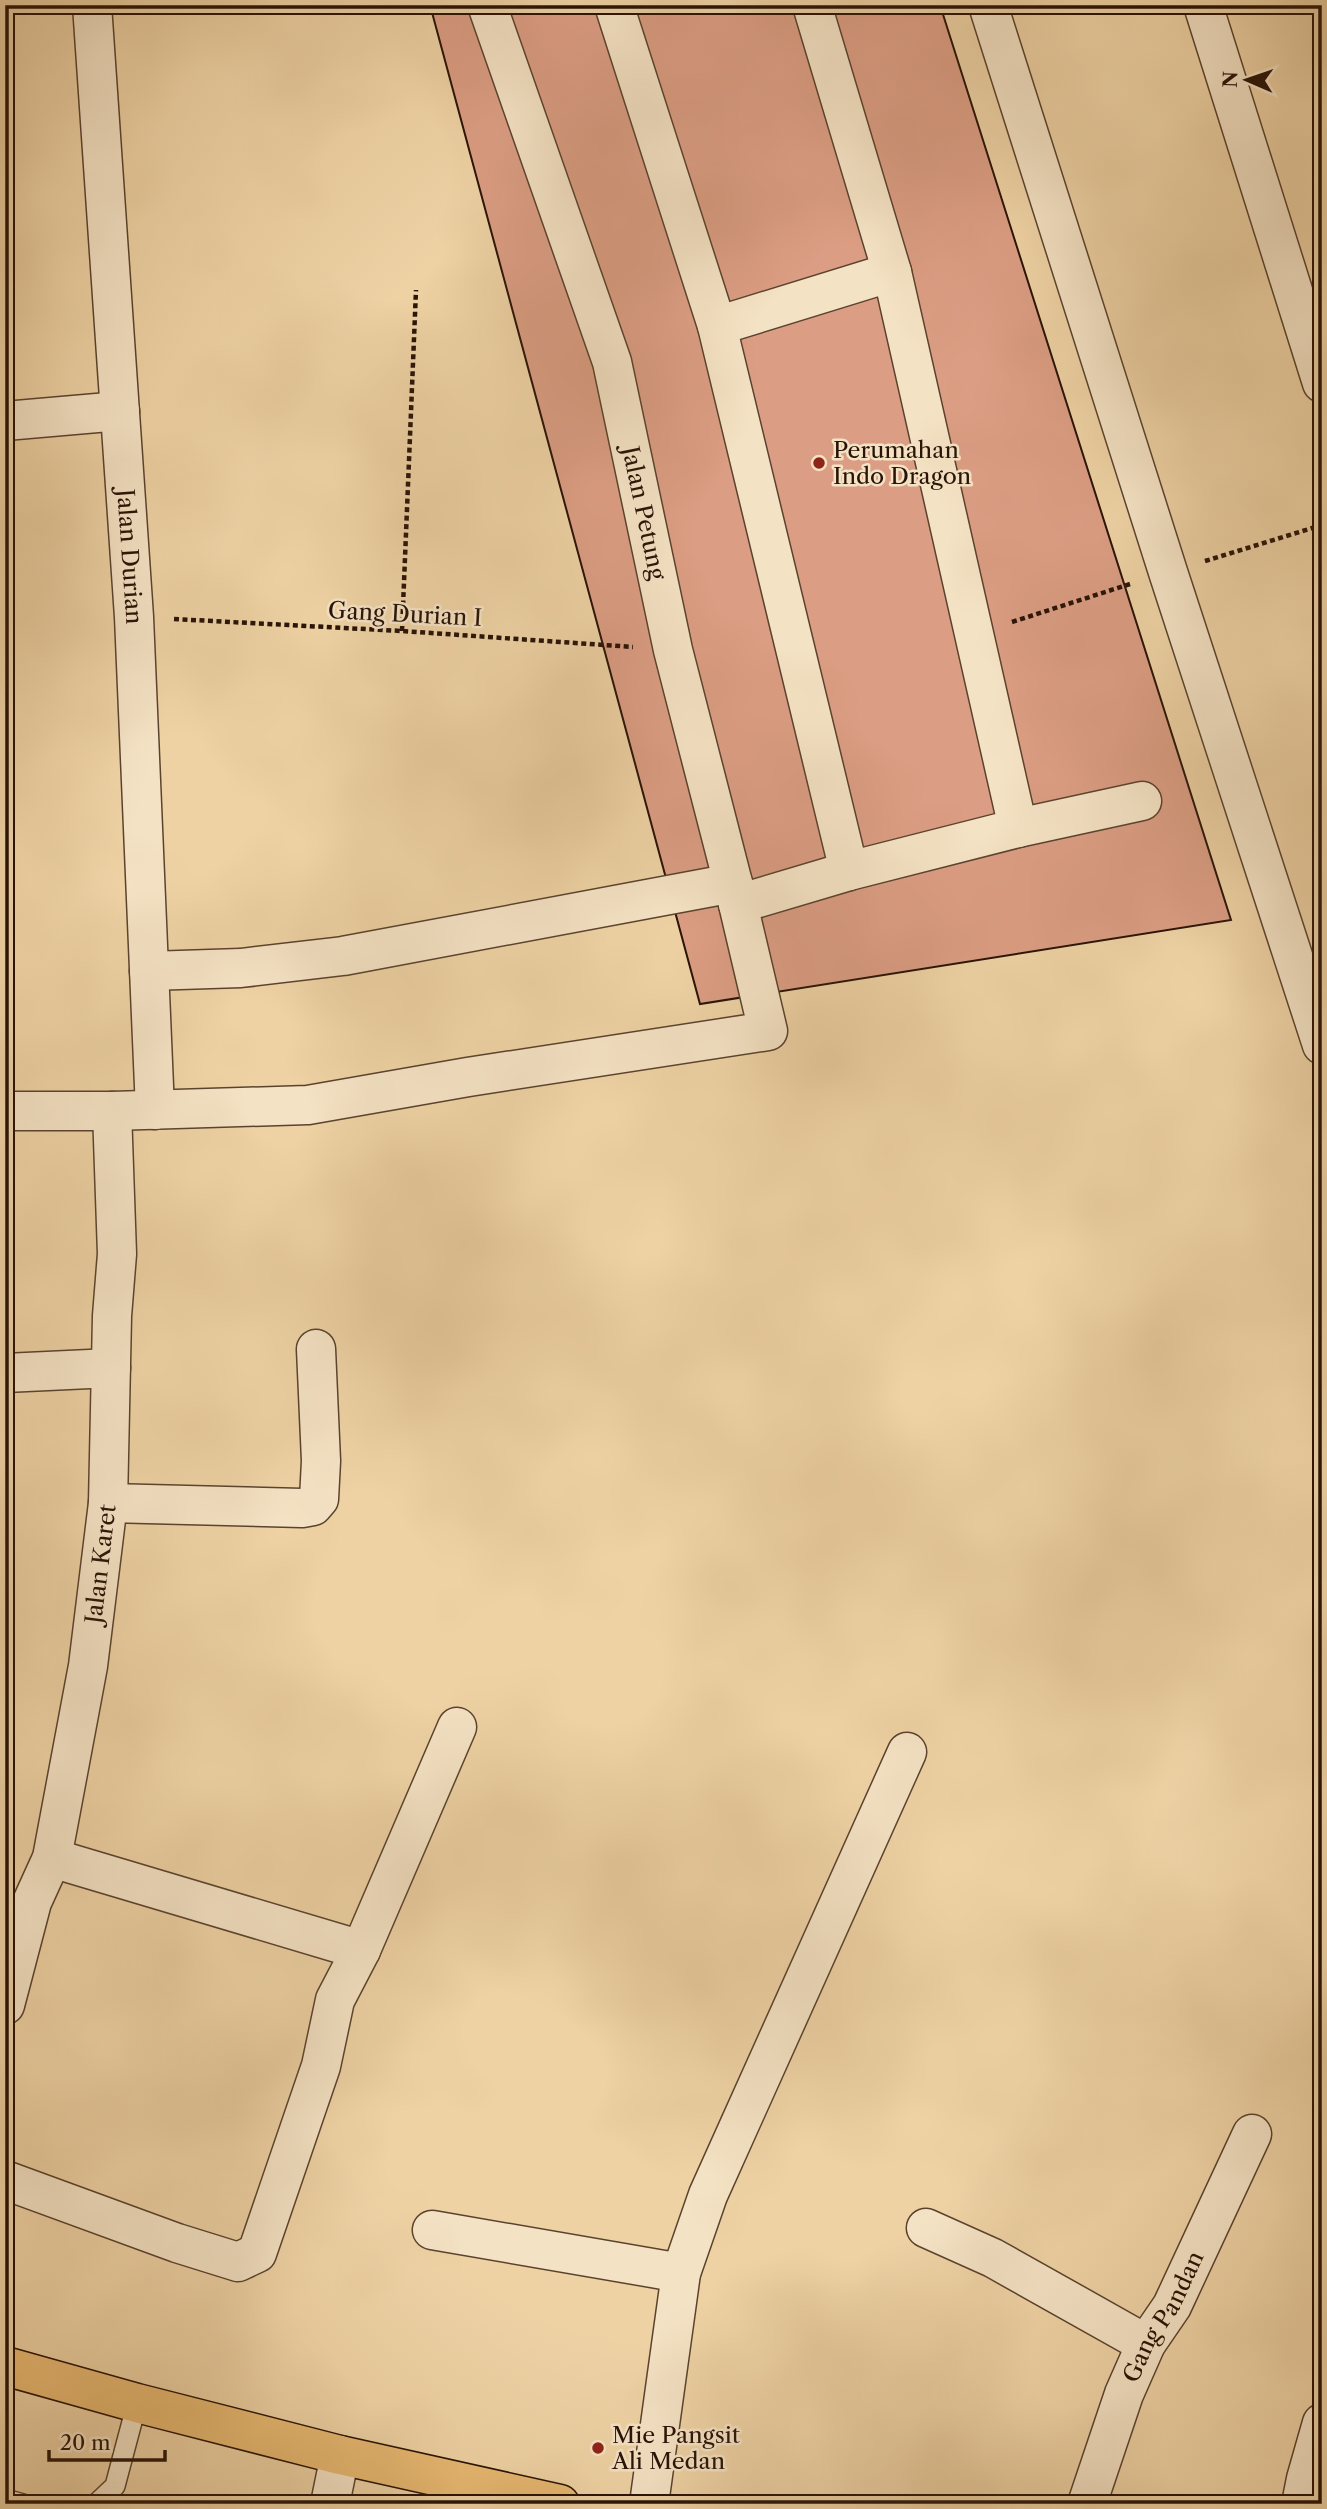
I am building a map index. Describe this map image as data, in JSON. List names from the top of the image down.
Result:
{
  "streets": {
    "street": [
      "Jalan Petung",
      "Jalan Durian",
      "Jalan Karet",
      "Gang Pandan"
    ],
    "path": ["Gang Durian I"]
  },
  "crossings": [
    ["Jalan Petung", "Jalan Durian"],
    ["Jalan Petung", "Gang Durian I"],
    ["Jalan Durian", "Gang Durian I"]
  ],
  "places": ["Perumahan Indo Dragon", "Mie Pangsit Ali Medan"],
  "scale_bar": "20 m",
  "north": "left"
}
